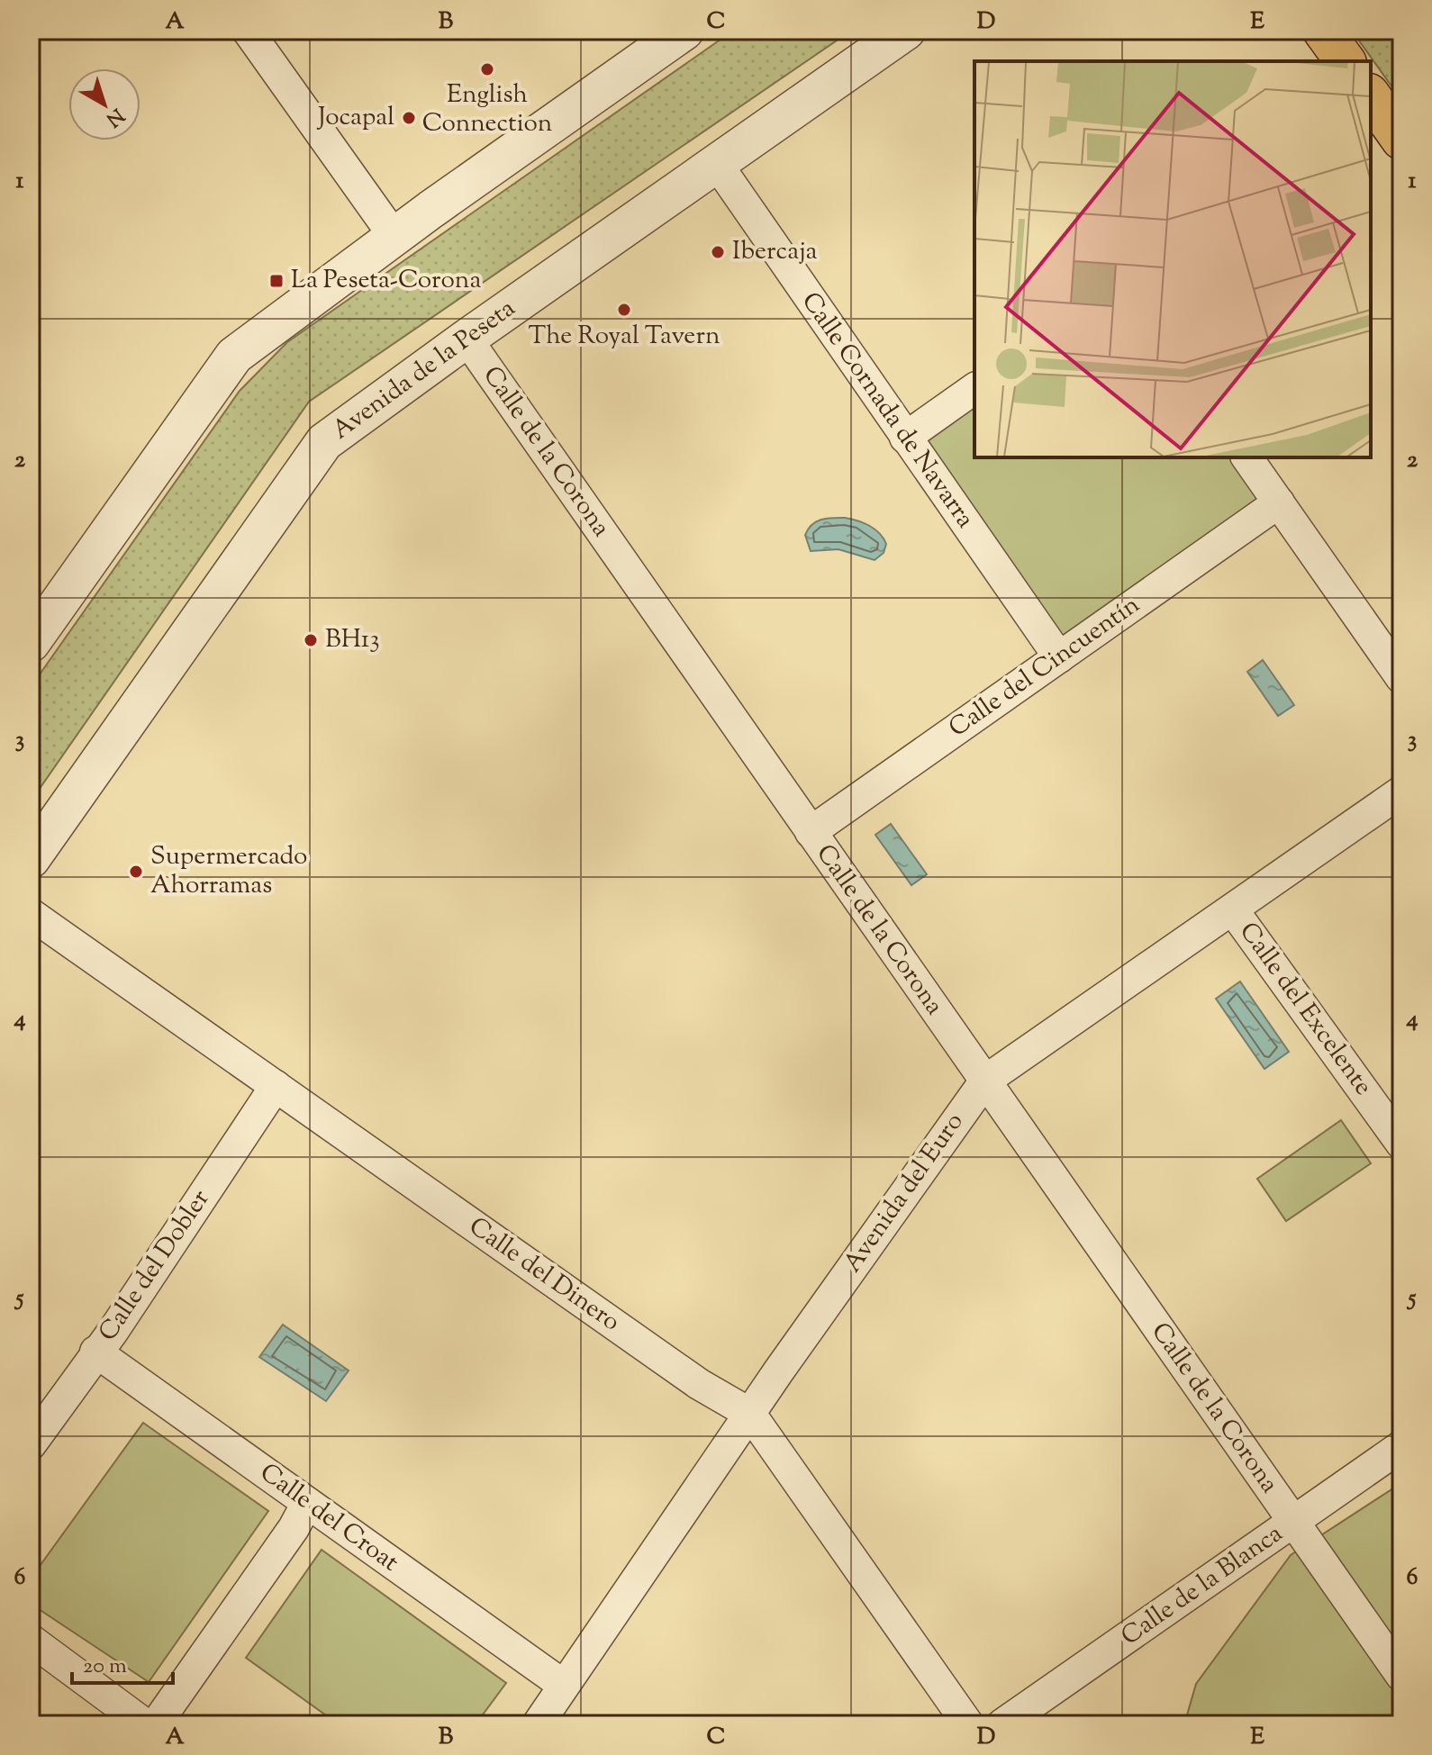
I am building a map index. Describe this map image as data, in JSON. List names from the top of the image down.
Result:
{
  "streets": {
    "street": [
      "Avenida de la Peseta",
      "Calle Cornada de Navarra",
      "Calle de la Corona",
      "Calle del Cincuentín",
      "Calle del Excelente",
      "Avenida del Euro",
      "Calle del Dobler",
      "Calle del Dinero",
      "Calle del Croat",
      "Calle de la Blanca"
    ]
  },
  "crossings": [
    ["Avenida de la Peseta", "Calle Cornada de Navarra"],
    ["Avenida de la Peseta", "Calle de la Corona"],
    ["Calle Cornada de Navarra", "Calle del Cincuentín"],
    ["Calle de la Corona", "Calle del Cincuentín"],
    ["Calle de la Corona", "Avenida del Euro"],
    ["Calle de la Corona", "Calle de la Blanca"],
    ["Calle del Excelente", "Avenida del Euro"],
    ["Avenida del Euro", "Calle del Dinero"],
    ["Avenida del Euro", "Calle del Croat"],
    ["Calle del Dobler", "Calle del Dinero"],
    ["Calle del Dobler", "Calle del Croat"]
  ],
  "places": {
    "other": [
      "English Connection",
      "Jocapal",
      "Ibercaja",
      "The Royal Tavern",
      "BH13",
      "Supermercado Ahorramas"
    ],
    "transit": ["La Peseta-Corona"]
  },
  "scale_bar": "20 m",
  "north": "bottom right",
  "grid": {
    "columns": [
      "A",
      "B",
      "C",
      "D",
      "E"
    ],
    "rows": [
      "1",
      "2",
      "3",
      "4",
      "5",
      "6"
    ]
  }
}
